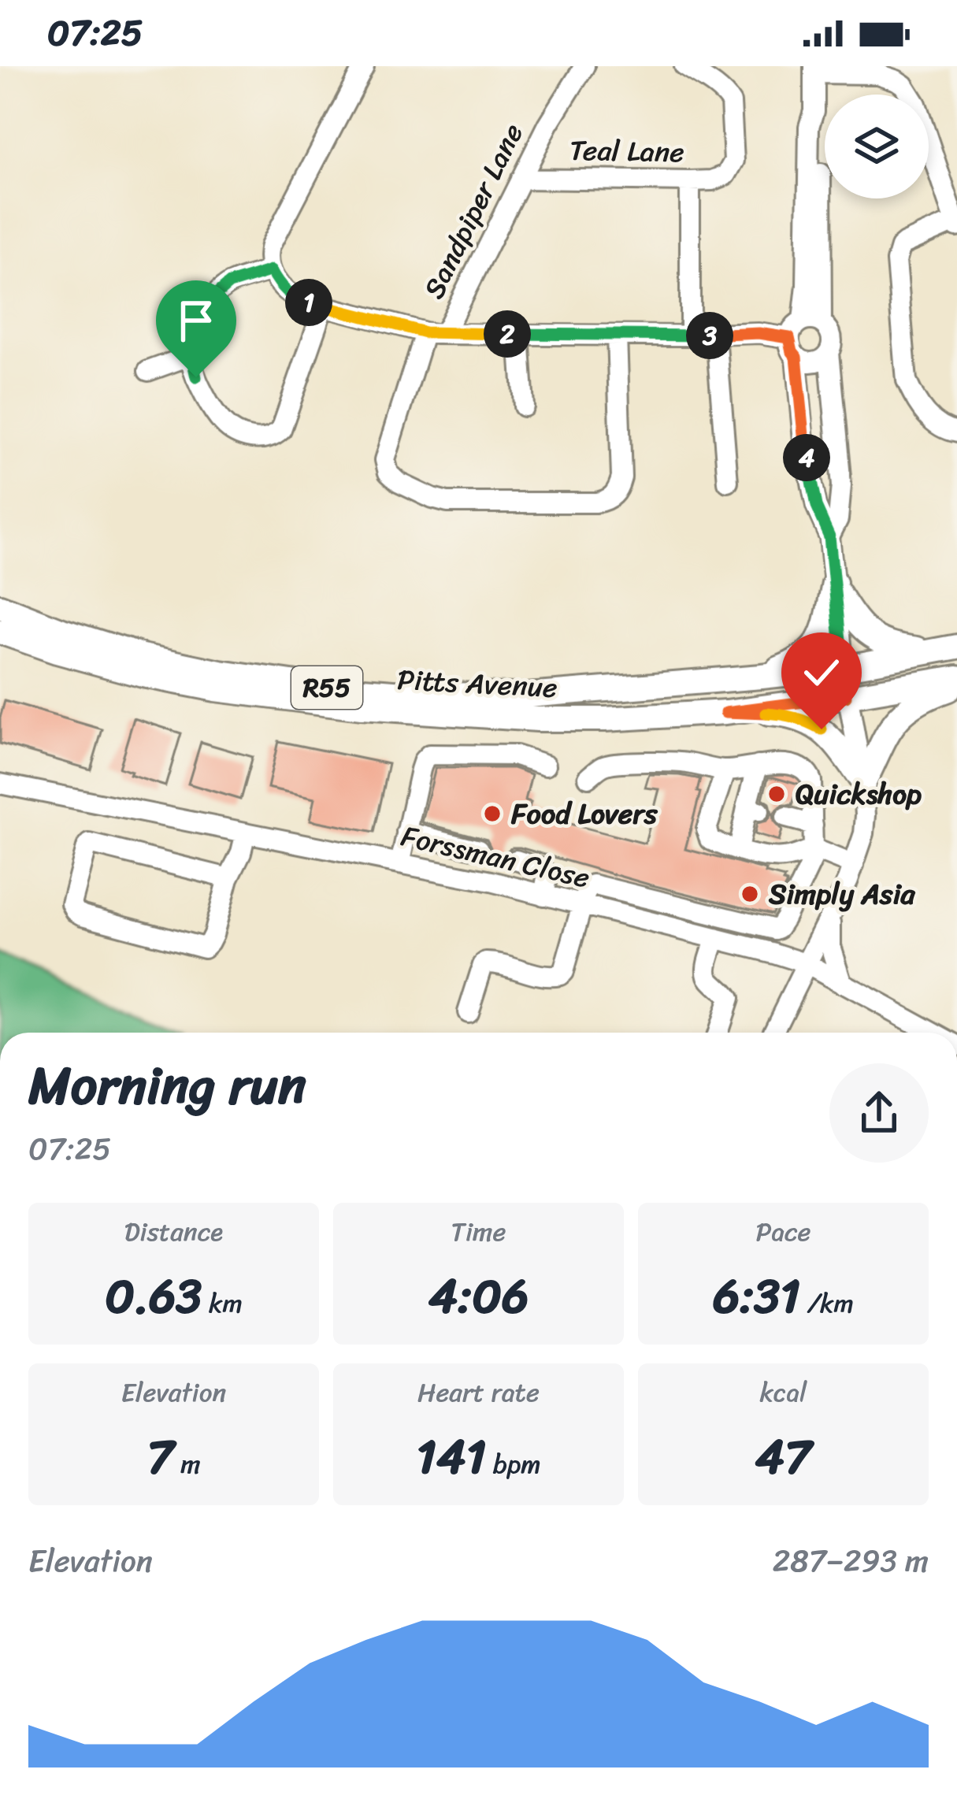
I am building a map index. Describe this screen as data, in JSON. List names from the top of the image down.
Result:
{
  "streets": {
    "main road": ["Pitts Avenue", "R55"],
    "street": ["Teal Lane", "Sandpiper Lane", "Forssman Close"]
  },
  "crossings": [
    ["Teal Lane", "Sandpiper Lane"],
    ["Pitts Avenue", "R55"]
  ],
  "places": ["Quickshop", "Food Lovers", "Simply Asia"],
  "page": {
    "status": "07:25",
    "pins": [
      "1",
      "2",
      "3",
      "4"
    ],
    "heading": ["Morning run", "07:25"],
    "stats": [
      ["Distance", "0.63 km"],
      ["Time", "4:06"],
      ["Pace", "6:31 /km"],
      ["Elevation", "7 m"],
      ["Heart rate", "141 bpm"],
      ["kcal", "47"]
    ],
    "chart": ["Elevation", "287–293 m"]
  }
}
